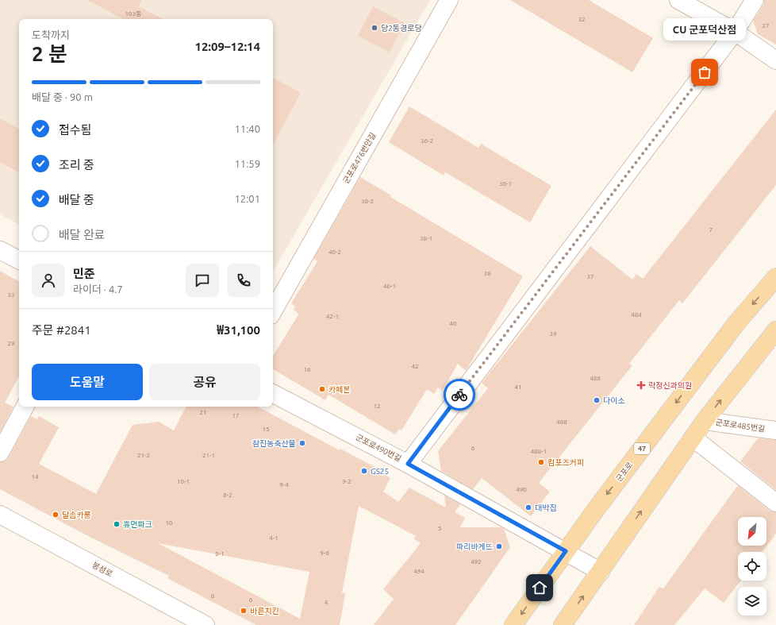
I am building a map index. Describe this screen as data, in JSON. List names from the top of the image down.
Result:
{
  "streets": {
    "main road": ["47", "군포로"],
    "street": [
      "군포로476번안길",
      "군포로485번길",
      "군포로490번길",
      "봉성로"
    ]
  },
  "crossings": [
    ["군포로490번길", "군포로"]
  ],
  "places": {
    "other": [
      "당2동경로당",
      "CU 군포덕산점",
      "카페본",
      "다이소",
      "참진농축산물",
      "컴포즈커피",
      "GS25",
      "대박집",
      "달솜카롱",
      "휴먼파크",
      "파리바게뜨",
      "바른치킨"
    ],
    "health": ["락정신과의원"]
  },
  "house_numbers": [
    "103동",
    "32",
    "27",
    "36-2",
    "36-1",
    "38-2",
    "7",
    "38-1",
    "40-2",
    "38",
    "37",
    "40-1",
    "33",
    "484",
    "42-1",
    "40",
    "39",
    "29",
    "42",
    "16",
    "486",
    "41",
    "12",
    "21",
    "17",
    "488",
    "15",
    "6",
    "488-1",
    "21-2",
    "21-1",
    "14",
    "10-1",
    "9-2",
    "9-4",
    "490",
    "8-2",
    "10",
    "5",
    "4-1",
    "9-6",
    "8-1",
    "492",
    "494",
    "8",
    "6",
    "4"
  ],
  "north": "bottom left",
  "page": {
    "bubble": "CU 군포덕산점",
    "heading": ["2 분", "도착까지", "12:09–12:14"],
    "panel": [
      "민준",
      "라이더 · 4.7",
      "주문 #2841",
      "₩31,100"
    ],
    "bar": "배달 중 · 90 m",
    "list": [
      ["접수됨", "11:40"],
      ["조리 중", "11:59"],
      ["배달 중", "12:01"],
      "배달 완료"
    ],
    "buttons": ["도움말", "공유"]
  }
}
